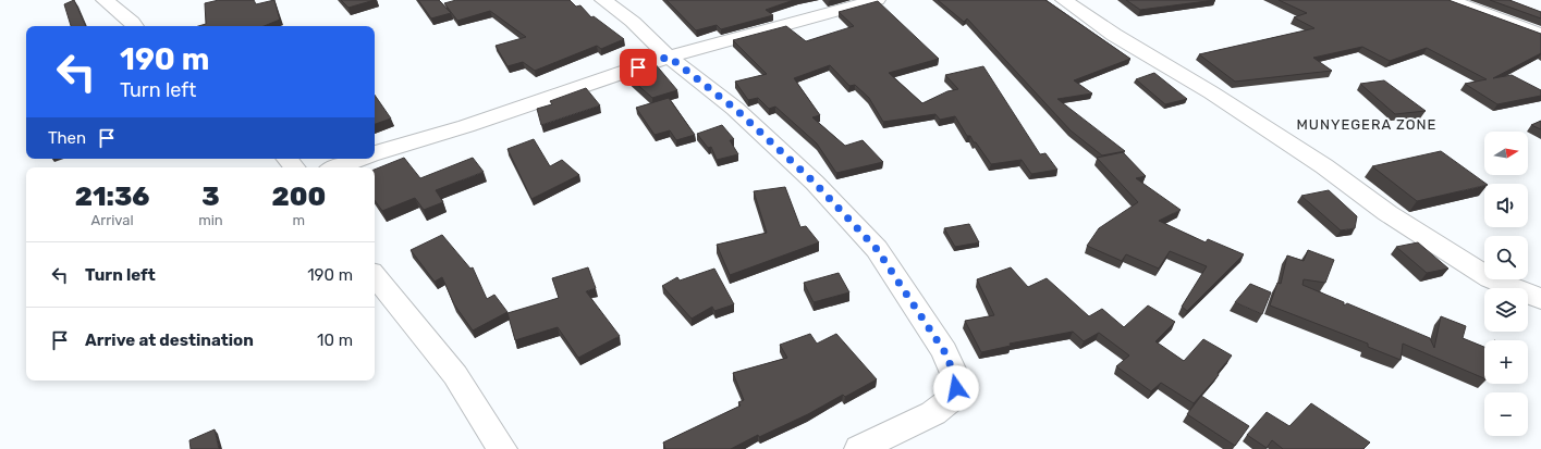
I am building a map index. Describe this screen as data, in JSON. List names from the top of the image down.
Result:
{
  "districts": ["MUNYEGERA ZONE"],
  "north": "right",
  "page": {
    "turn": ["190 m", "Turn left"],
    "then": "Then",
    "map_buttons": ["+", "−"],
    "eta": [
      "21:36",
      "Arrival",
      "3",
      "min",
      "200",
      "m"
    ],
    "list": [
      {
        "name": "Turn left",
        "value": "190 m"
      },
      {
        "name": "Arrive at destination",
        "value": "10 m"
      }
    ]
  }
}
